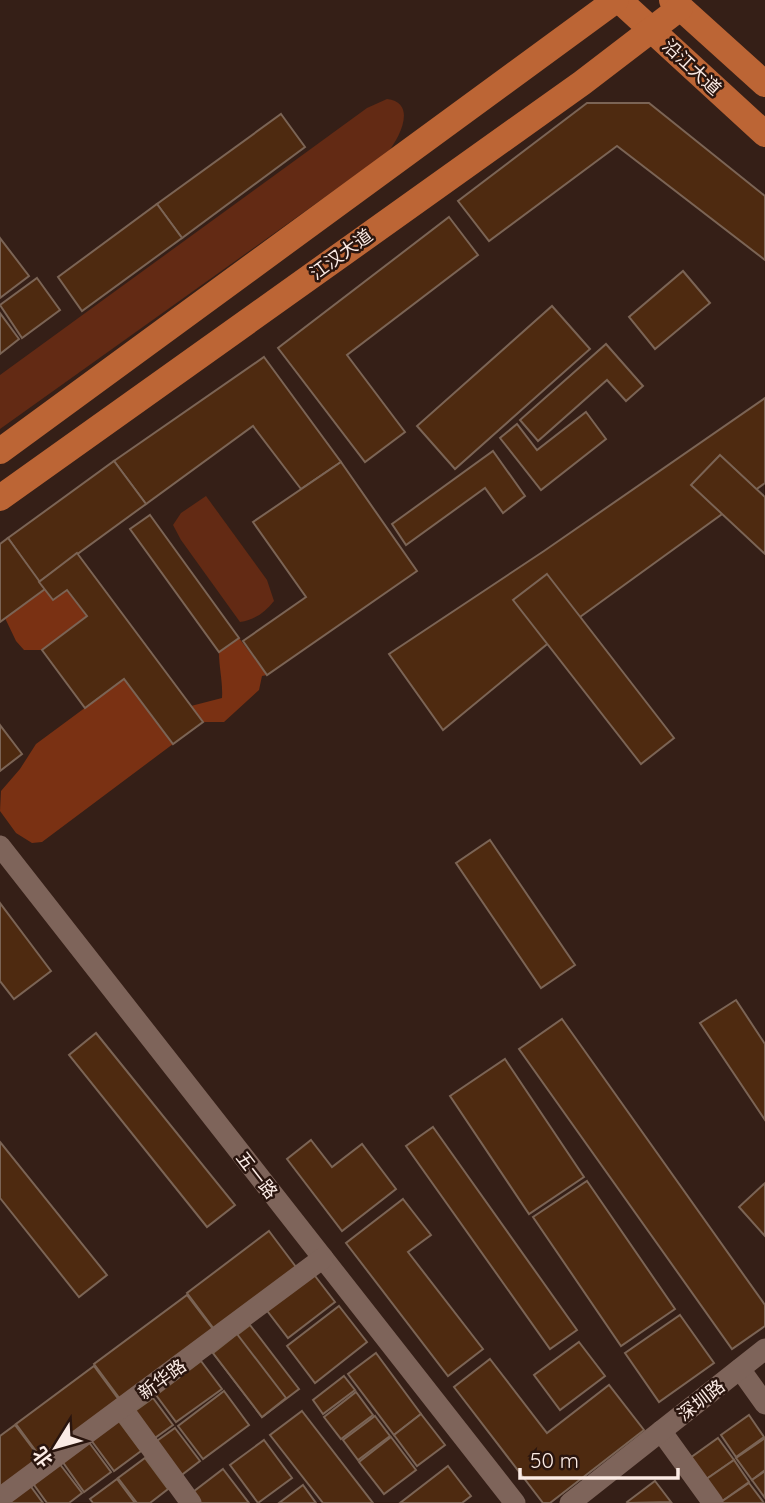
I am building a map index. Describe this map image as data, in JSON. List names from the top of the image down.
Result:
{
  "streets": {
    "main road": ["沿江大道", "江汉大道"],
    "street": ["五一路", "新华路", "深圳路"]
  },
  "crossings": [
    ["沿江大道", "江汉大道"],
    ["五一路", "新华路"]
  ],
  "scale_bar": "50 m",
  "north": "bottom left"
}
